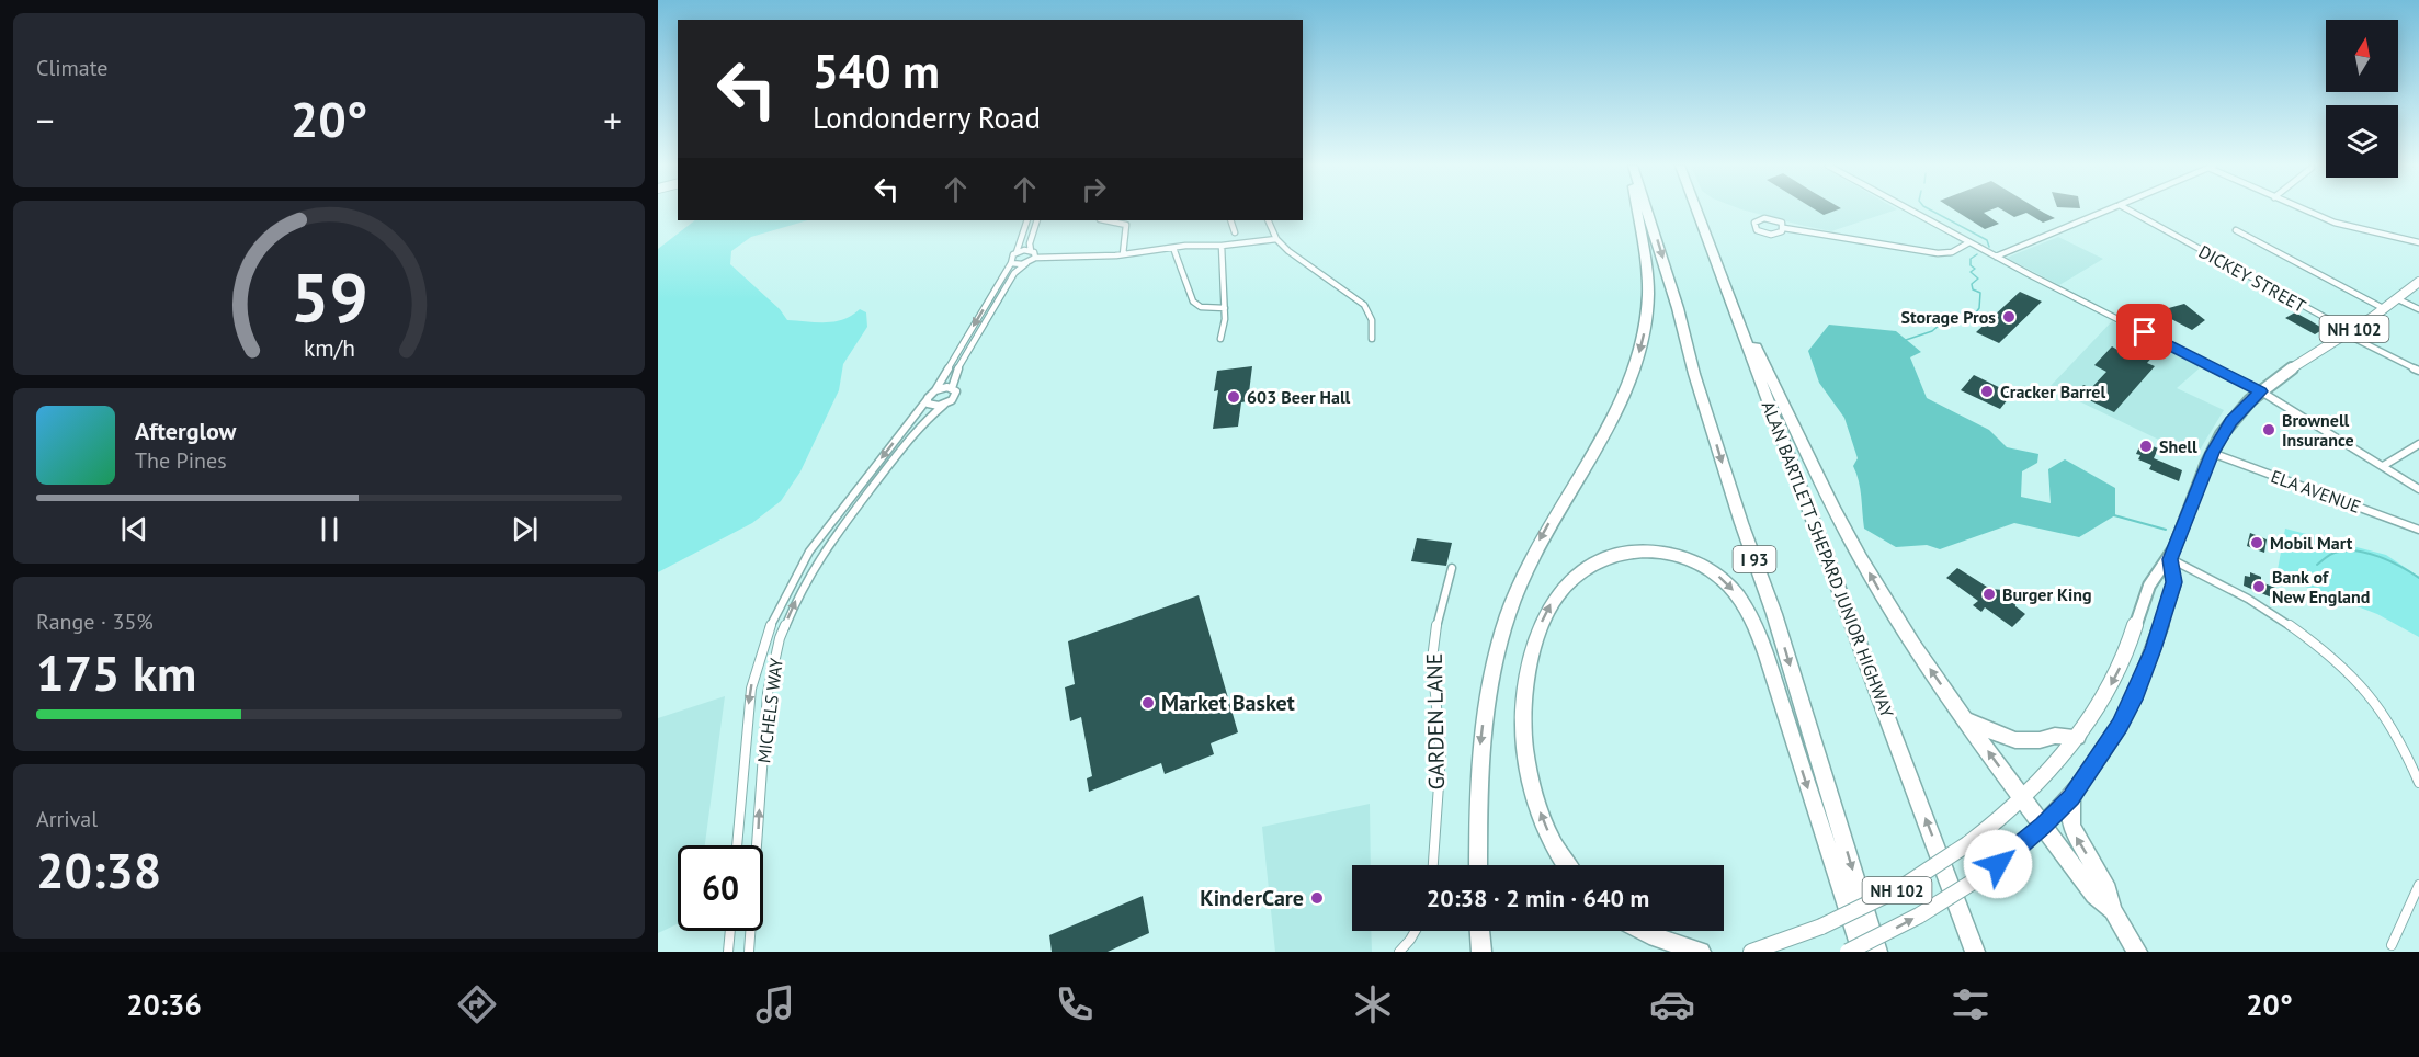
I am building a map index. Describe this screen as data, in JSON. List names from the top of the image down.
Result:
{
  "streets": {
    "highway": ["I 93", "ALAN BARTLETT SHEPARD JUNIOR HIGHWAY"],
    "main road": ["NH 102"],
    "street": [
      "DICKEY STREET",
      "ELA AVENUE",
      "MICHELS WAY",
      "GARDEN LANE"
    ]
  },
  "crossings": [
    ["DICKEY STREET", "NH 102"],
    ["NH 102", "ELA AVENUE"]
  ],
  "places": [
    "Storage Pros",
    "Cracker Barrel",
    "603 Beer Hall",
    "Brownell Insurance",
    "Shell",
    "Mobil Mart",
    "Bank of New England",
    "Burger King",
    "Market Basket",
    "KinderCare"
  ],
  "north": "top",
  "page": {
    "tile": [
      "Climate",
      ["Range · 35%", "175 km"],
      ["Arrival", "20:38"]
    ],
    "turn": ["540 m", "Londonderry Road"],
    "heat": ["−", "20°", "+"],
    "song": ["Afterglow", "The Pines"],
    "limit": "60",
    "trip": "20:38 · 2 min · 640 m",
    "tabs": ["20:36", "20°"],
    "gauge": ["59", "km/h"]
  }
}
